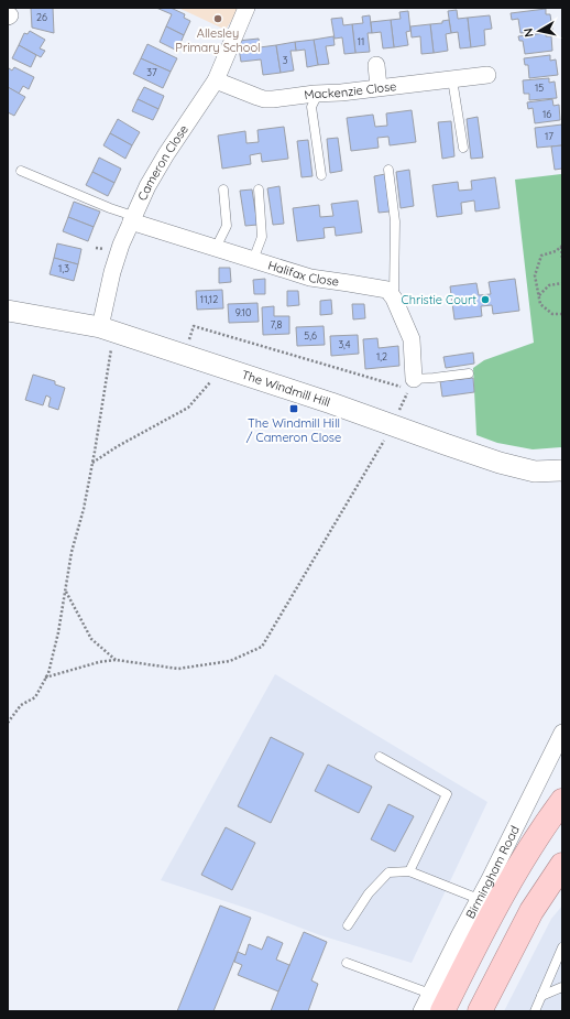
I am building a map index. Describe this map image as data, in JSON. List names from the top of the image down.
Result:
{
  "streets": {
    "highway": ["Birmingham Road"],
    "street": [
      "Mackenzie Close",
      "Cameron Close",
      "Halifax Close",
      "The Windmill Hill"
    ]
  },
  "crossings": [
    ["Mackenzie Close", "Cameron Close"],
    ["Cameron Close", "Halifax Close"],
    ["Cameron Close", "The Windmill Hill"]
  ],
  "places": {
    "other": ["Allesley Primary School", "Christie Court"],
    "transit": ["The Windmill Hill / Cameron Close"]
  },
  "house_numbers": [
    "26",
    "11",
    "3",
    "37",
    "15",
    "16",
    "17",
    "1,3",
    "11,12",
    "9.10",
    "7,8",
    "5,6",
    "3,4",
    "1,2"
  ],
  "north": "left"
}
